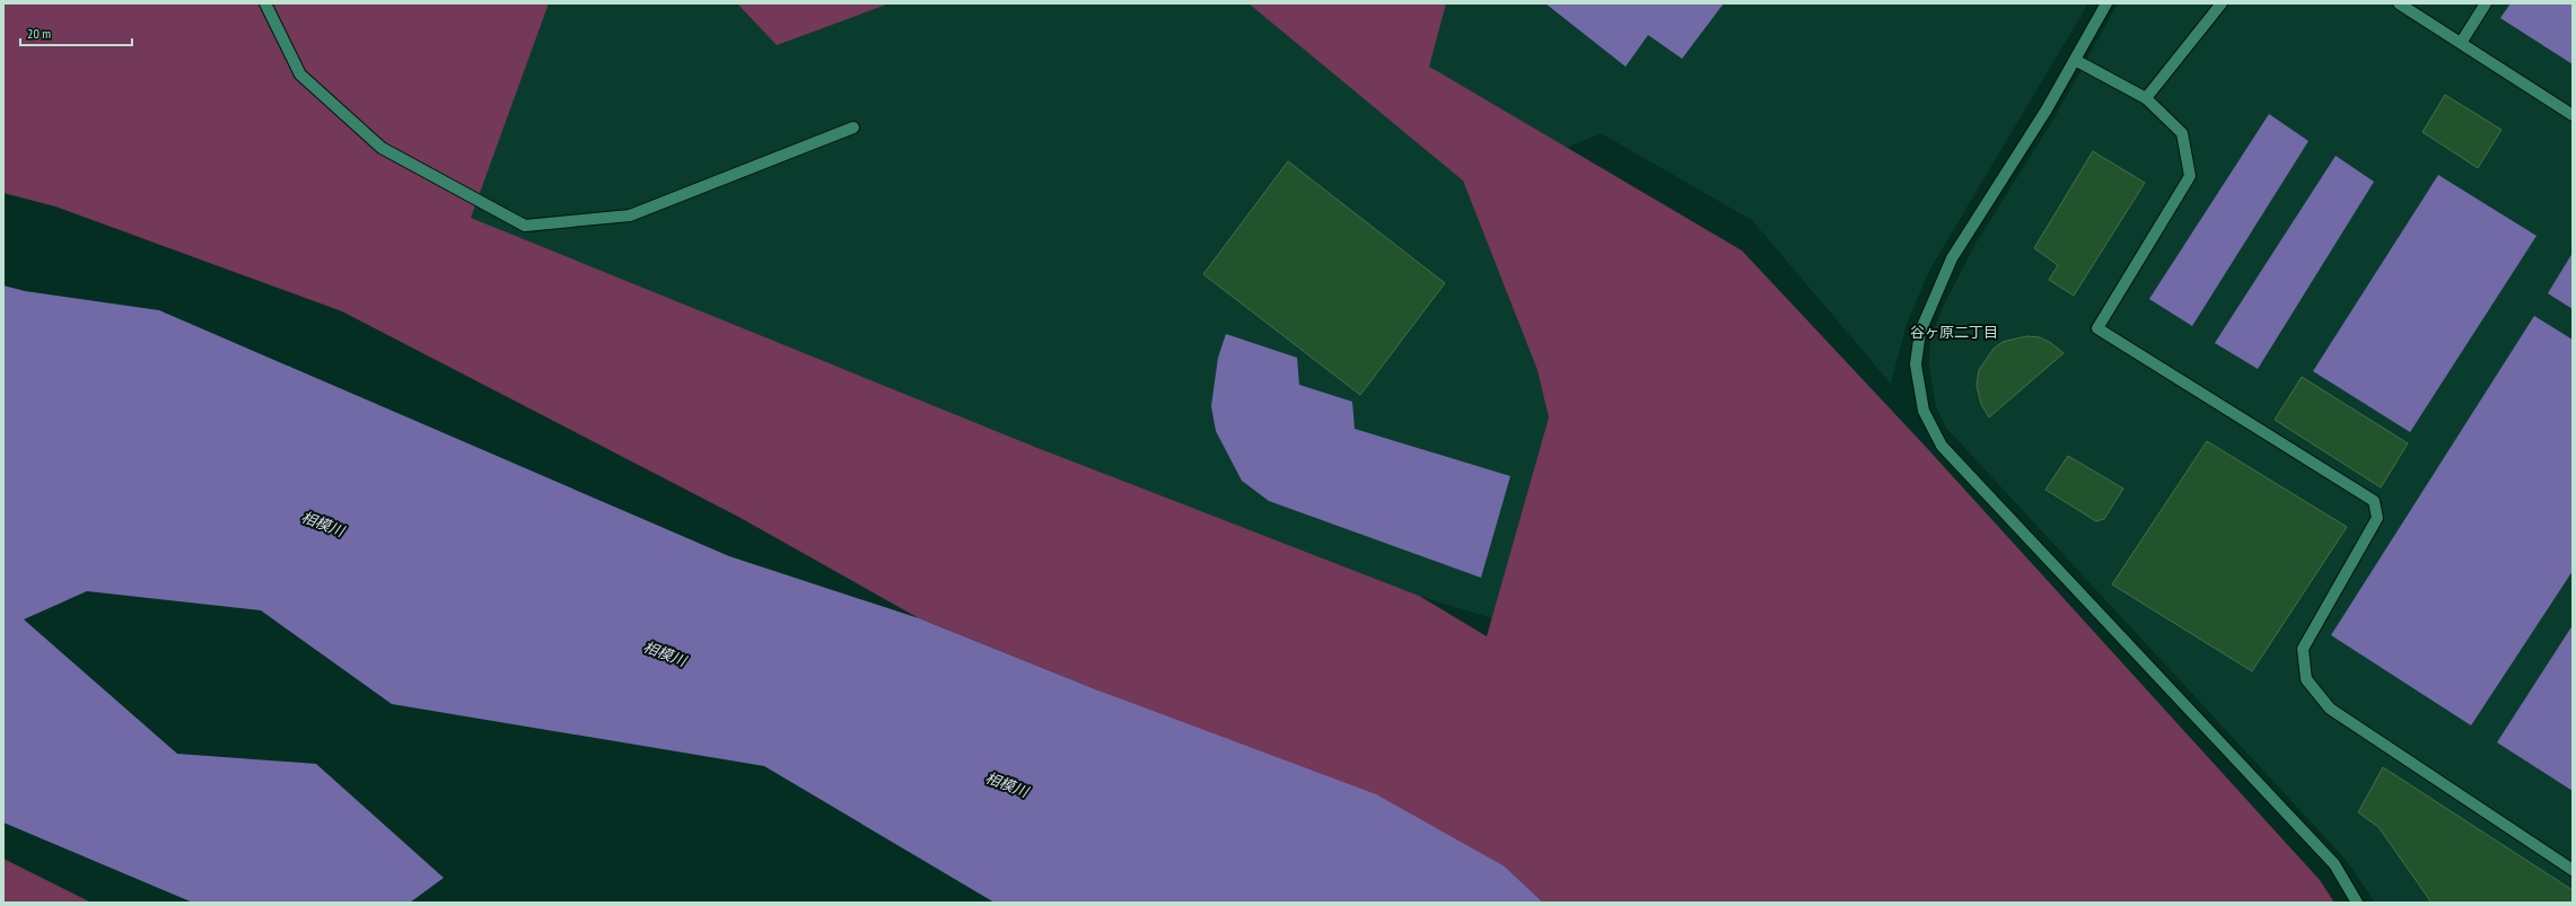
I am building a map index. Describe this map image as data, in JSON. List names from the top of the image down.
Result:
{
  "districts": ["谷ヶ原二丁目"],
  "water": ["相模川"],
  "scale_bar": "20 m"
}
